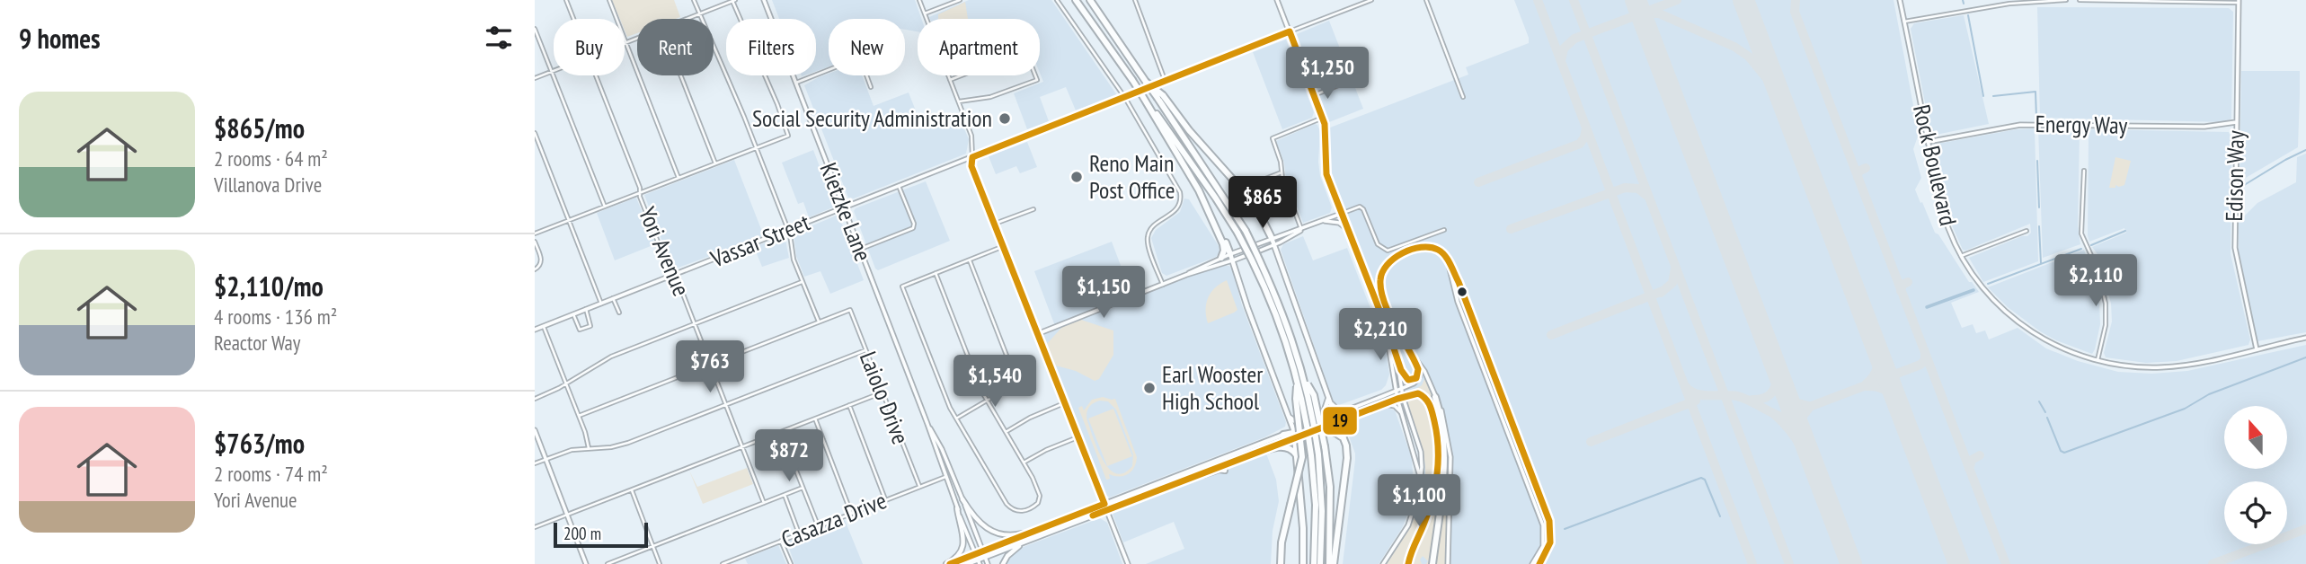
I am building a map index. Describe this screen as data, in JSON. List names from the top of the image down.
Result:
{
  "streets": {
    "street": [
      "Energy Way",
      "Rock Boulevard",
      "Edison Way",
      "Kietzke Lane",
      "Vassar Street",
      "Yori Avenue",
      "Laiolo Drive",
      "Casazza Drive"
    ]
  },
  "crossings": [
    ["Energy Way", "Rock Boulevard"],
    ["Energy Way", "Edison Way"],
    ["Rock Boulevard", "Edison Way"],
    ["Kietzke Lane", "Vassar Street"],
    ["Kietzke Lane", "Casazza Drive"],
    ["Vassar Street", "Yori Avenue"],
    ["Laiolo Drive", "Casazza Drive"]
  ],
  "places": ["Social Security Administration", "Reno Main Post Office", "Earl Wooster High School"],
  "lines": ["transit line 19"],
  "scale_bar": "200 m",
  "north": "top",
  "page": {
    "heading": "9 homes",
    "chip": [
      "Buy",
      "Rent",
      "Filters",
      "New",
      "Apartment"
    ],
    "price": [
      "$1,250",
      "$865",
      "$2,110",
      "$1,150",
      "$2,210",
      "$763",
      "$1,540",
      "$872",
      "$1,100"
    ],
    "list": [
      {
        "name": "$865/mo",
        "note": "2 rooms · 64 m² · Villanova Drive"
      },
      {
        "name": "$2,110/mo",
        "note": "4 rooms · 136 m² · Reactor Way"
      },
      {
        "name": "$763/mo",
        "note": "2 rooms · 74 m² · Yori Avenue"
      }
    ],
    "scale": "200 m"
  }
}
